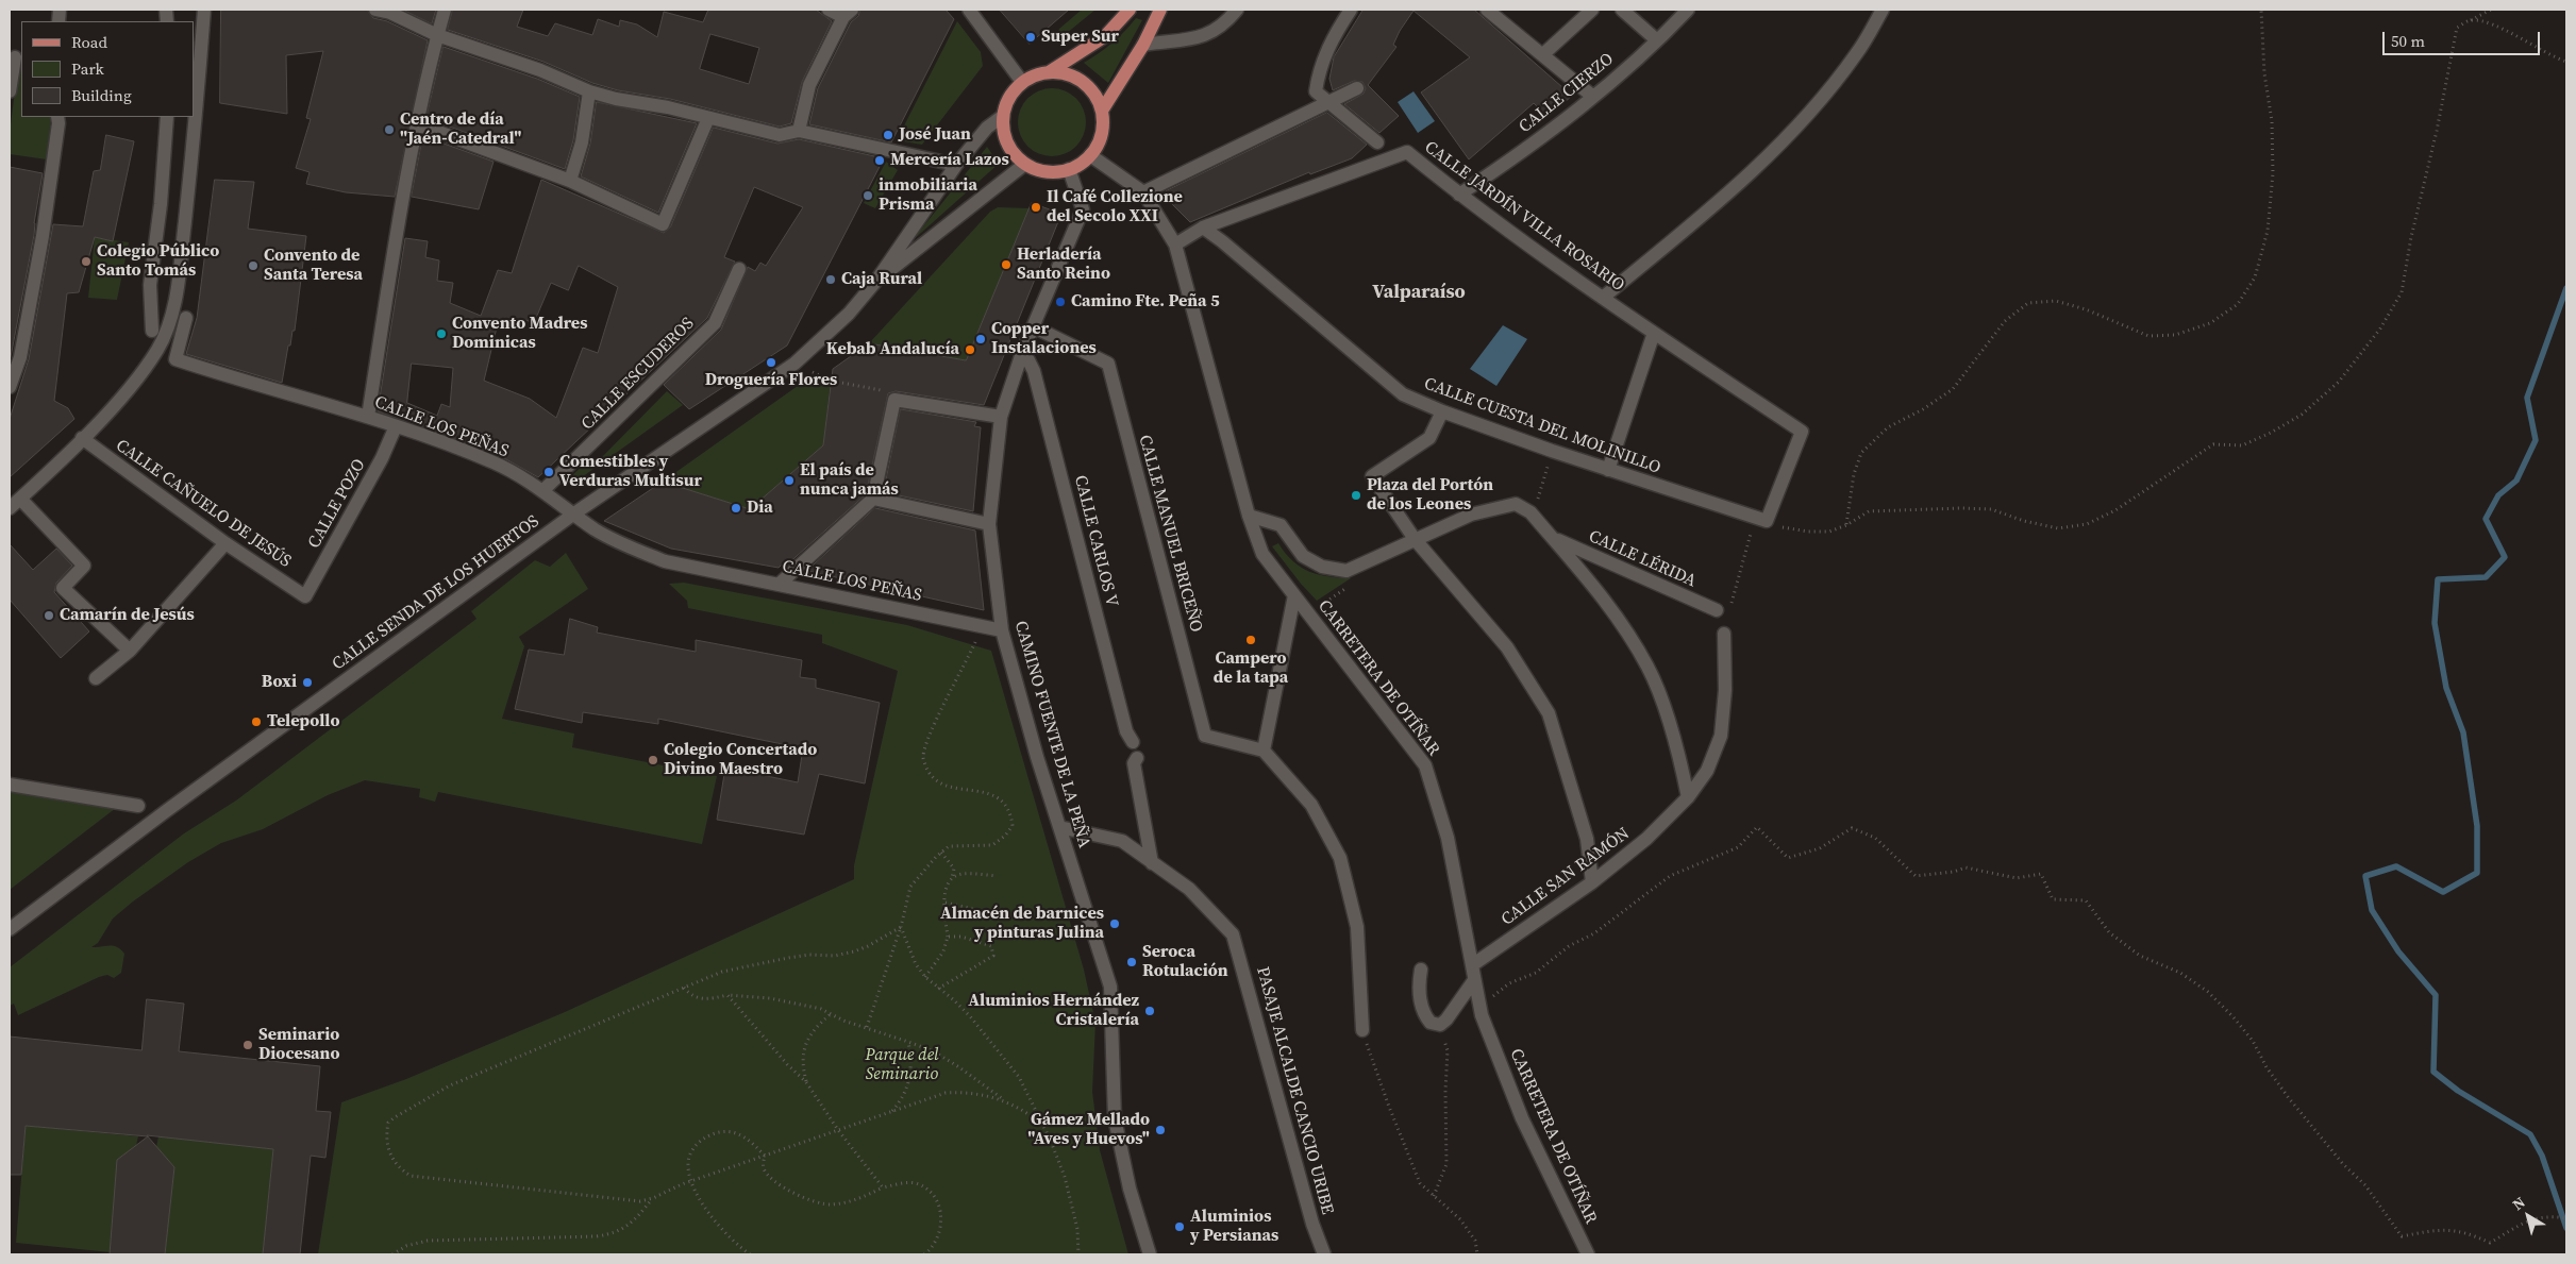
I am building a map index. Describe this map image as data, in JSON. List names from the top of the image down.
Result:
{
  "streets": {
    "street": [
      "CALLE CIERZO",
      "CALLE JARDÍN VILLA ROSARIO",
      "CALLE ESCUDEROS",
      "CALLE CUESTA DEL MOLINILLO",
      "CALLE LOS PEÑAS",
      "CALLE CAÑUELO DE JESÚS",
      "CALLE POZO",
      "CALLE MANUEL BRICEÑO",
      "CALLE CARLOS V",
      "CALLE LÉRIDA",
      "CALLE SENDA DE LOS HUERTOS",
      "CARRETERA DE OTÍÑAR",
      "CAMINO FUENTE DE LA PEÑA",
      "CALLE SAN RAMÓN",
      "PASAJE ALCALDE CANCIO URIBE"
    ]
  },
  "crossings": [
    ["CALLE CIERZO", "CALLE JARDÍN VILLA ROSARIO"],
    ["CALLE JARDÍN VILLA ROSARIO", "CALLE CUESTA DEL MOLINILLO"],
    ["CALLE JARDÍN VILLA ROSARIO", "CARRETERA DE OTÍÑAR"],
    ["CALLE ESCUDEROS", "CALLE LOS PEÑAS"],
    ["CALLE LOS PEÑAS", "CALLE POZO"],
    ["CALLE LOS PEÑAS", "CALLE SENDA DE LOS HUERTOS"],
    ["CALLE LOS PEÑAS", "CAMINO FUENTE DE LA PEÑA"],
    ["CALLE CAÑUELO DE JESÚS", "CALLE POZO"],
    ["CALLE MANUEL BRICEÑO", "CAMINO FUENTE DE LA PEÑA"],
    ["CALLE CARLOS V", "CAMINO FUENTE DE LA PEÑA"],
    ["CALLE SENDA DE LOS HUERTOS", "CARRETERA DE OTÍÑAR"],
    ["CALLE SENDA DE LOS HUERTOS", "CAMINO FUENTE DE LA PEÑA"],
    ["CARRETERA DE OTÍÑAR", "CAMINO FUENTE DE LA PEÑA"],
    ["CARRETERA DE OTÍÑAR", "CALLE SAN RAMÓN"]
  ],
  "districts": ["Valparaíso"],
  "parks": ["Parque del Seminario"],
  "places": [
    "Super Sur",
    "Centro de día \"Jaén-Catedral\"",
    "José Juan",
    "Mercería Lazos",
    "inmobiliaria Prisma",
    "Il Café Collezione del Secolo XXI",
    "Colegio Público Santo Tomás",
    "Herladería Santo Reino",
    "Convento de Santa Teresa",
    "Caja Rural",
    "Camino Fte. Peña 5",
    "Convento Madres Dominicas",
    "Copper Instalaciones",
    "Kebab Andalucía",
    "Droguería Flores",
    "Comestibles y Verduras Multisur",
    "El país de nunca jamás",
    "Plaza del Portón de los Leones",
    "Dia",
    "Camarín de Jesús",
    "Campero de la tapa",
    "Boxi",
    "Telepollo",
    "Colegio Concertado Divino Maestro",
    "Almacén de barnices y pinturas Julina",
    "Seroca Rotulación",
    "Aluminios Hernández Cristalería",
    "Seminario Diocesano",
    "Gámez Mellado \"Aves y Huevos\"",
    "Aluminios y Persianas"
  ],
  "legend": ["Road", "Park", "Building"],
  "scale_bar": "50 m",
  "north": "top left"
}
